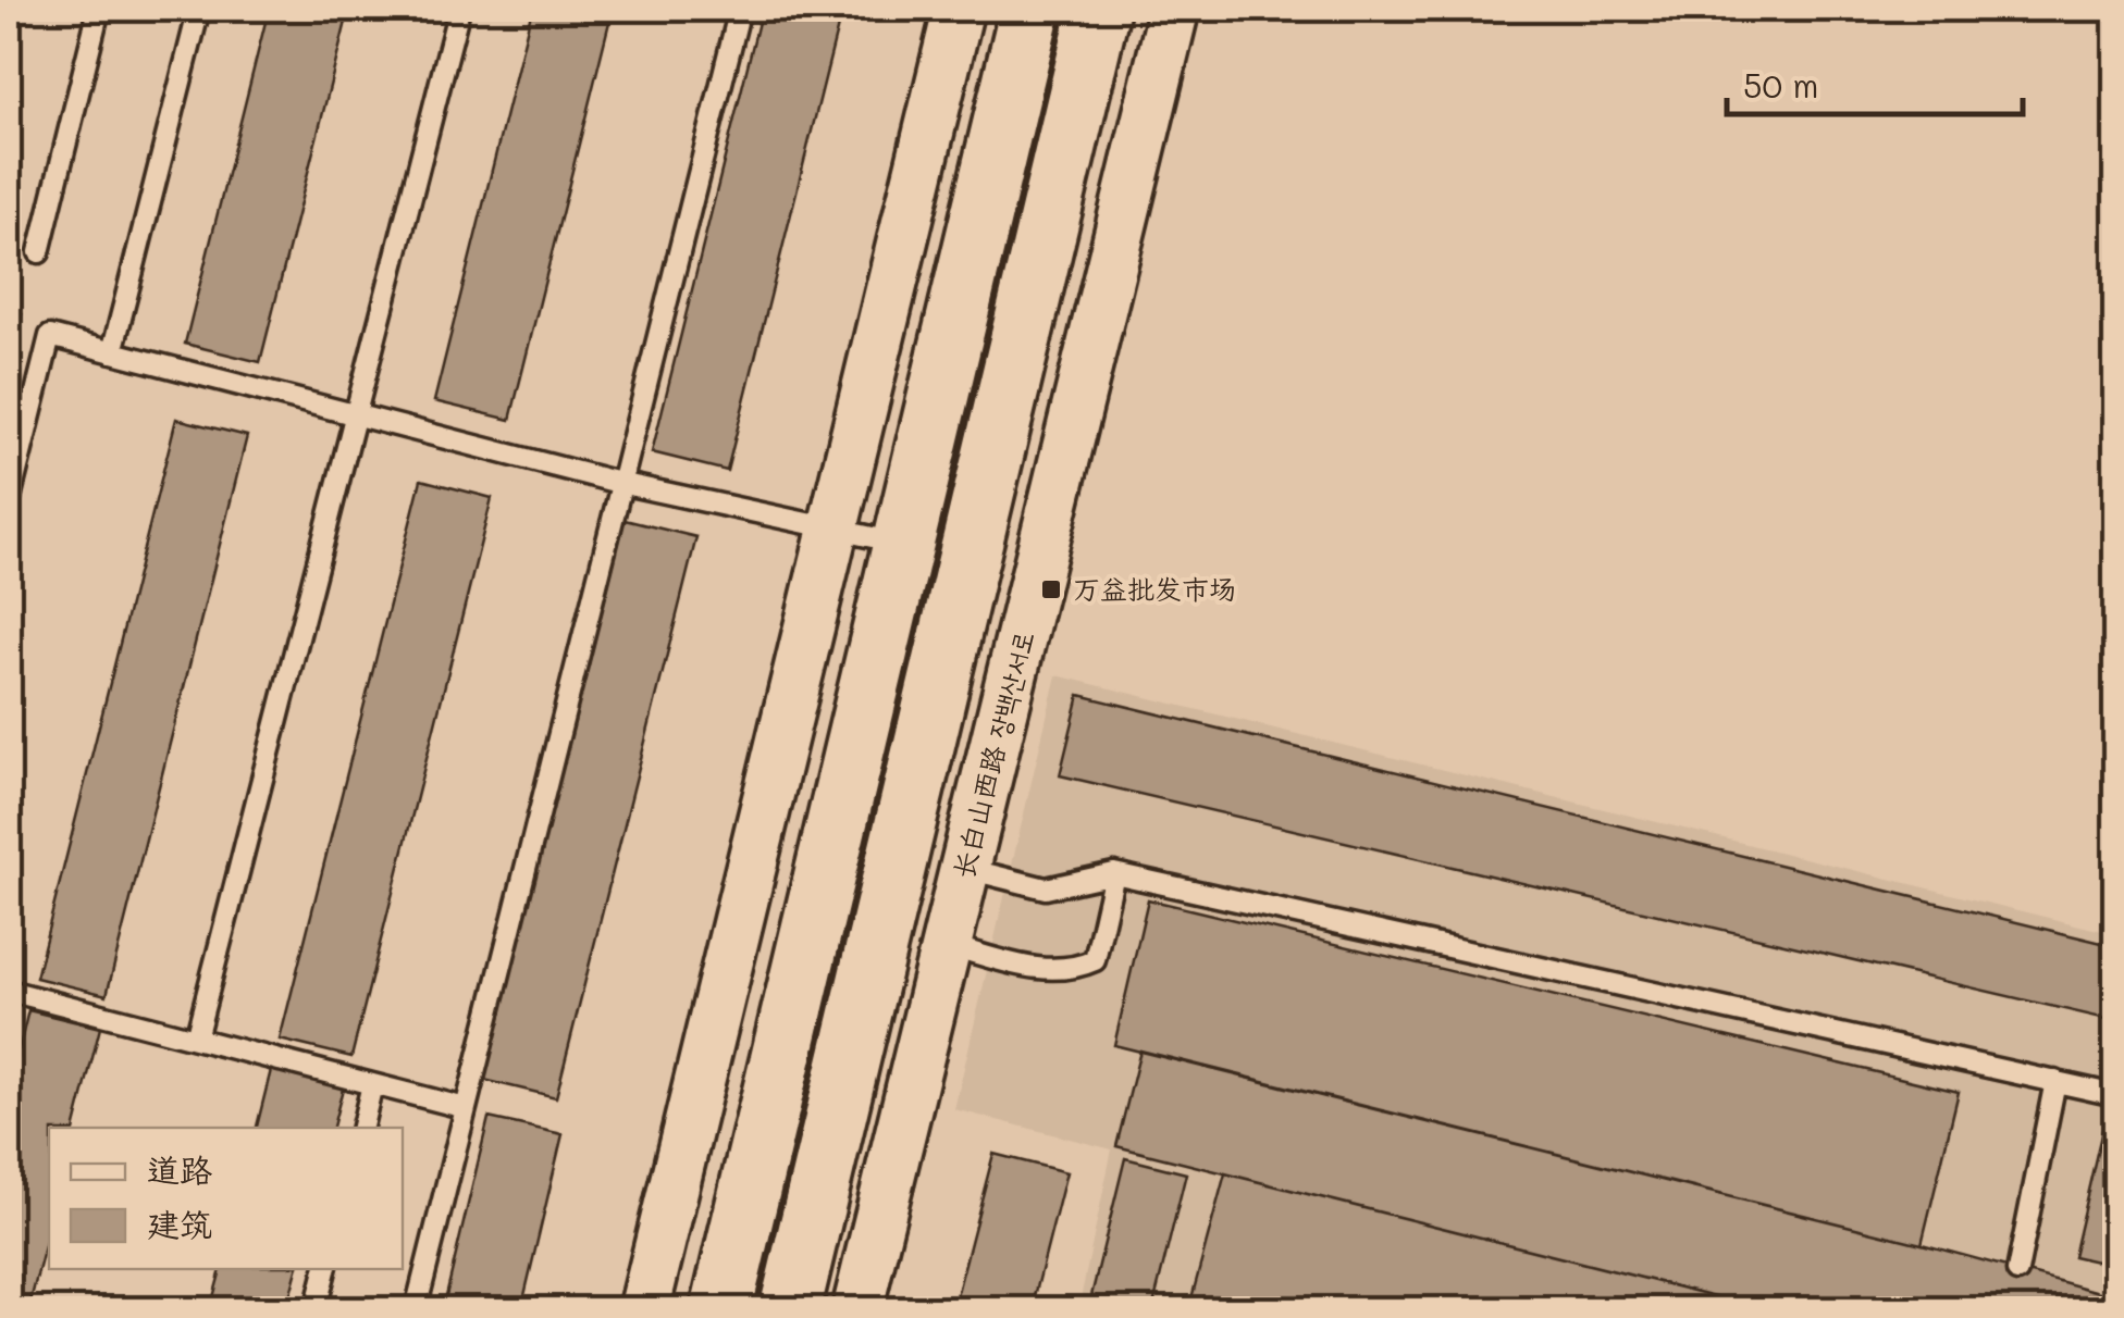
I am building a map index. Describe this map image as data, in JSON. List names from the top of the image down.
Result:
{
  "streets": {
    "street": ["长白山西路 장백산서로"]
  },
  "places": {
    "transit": ["万益批发市场"]
  },
  "legend": ["道路", "建筑"],
  "scale_bar": "50 m"
}
